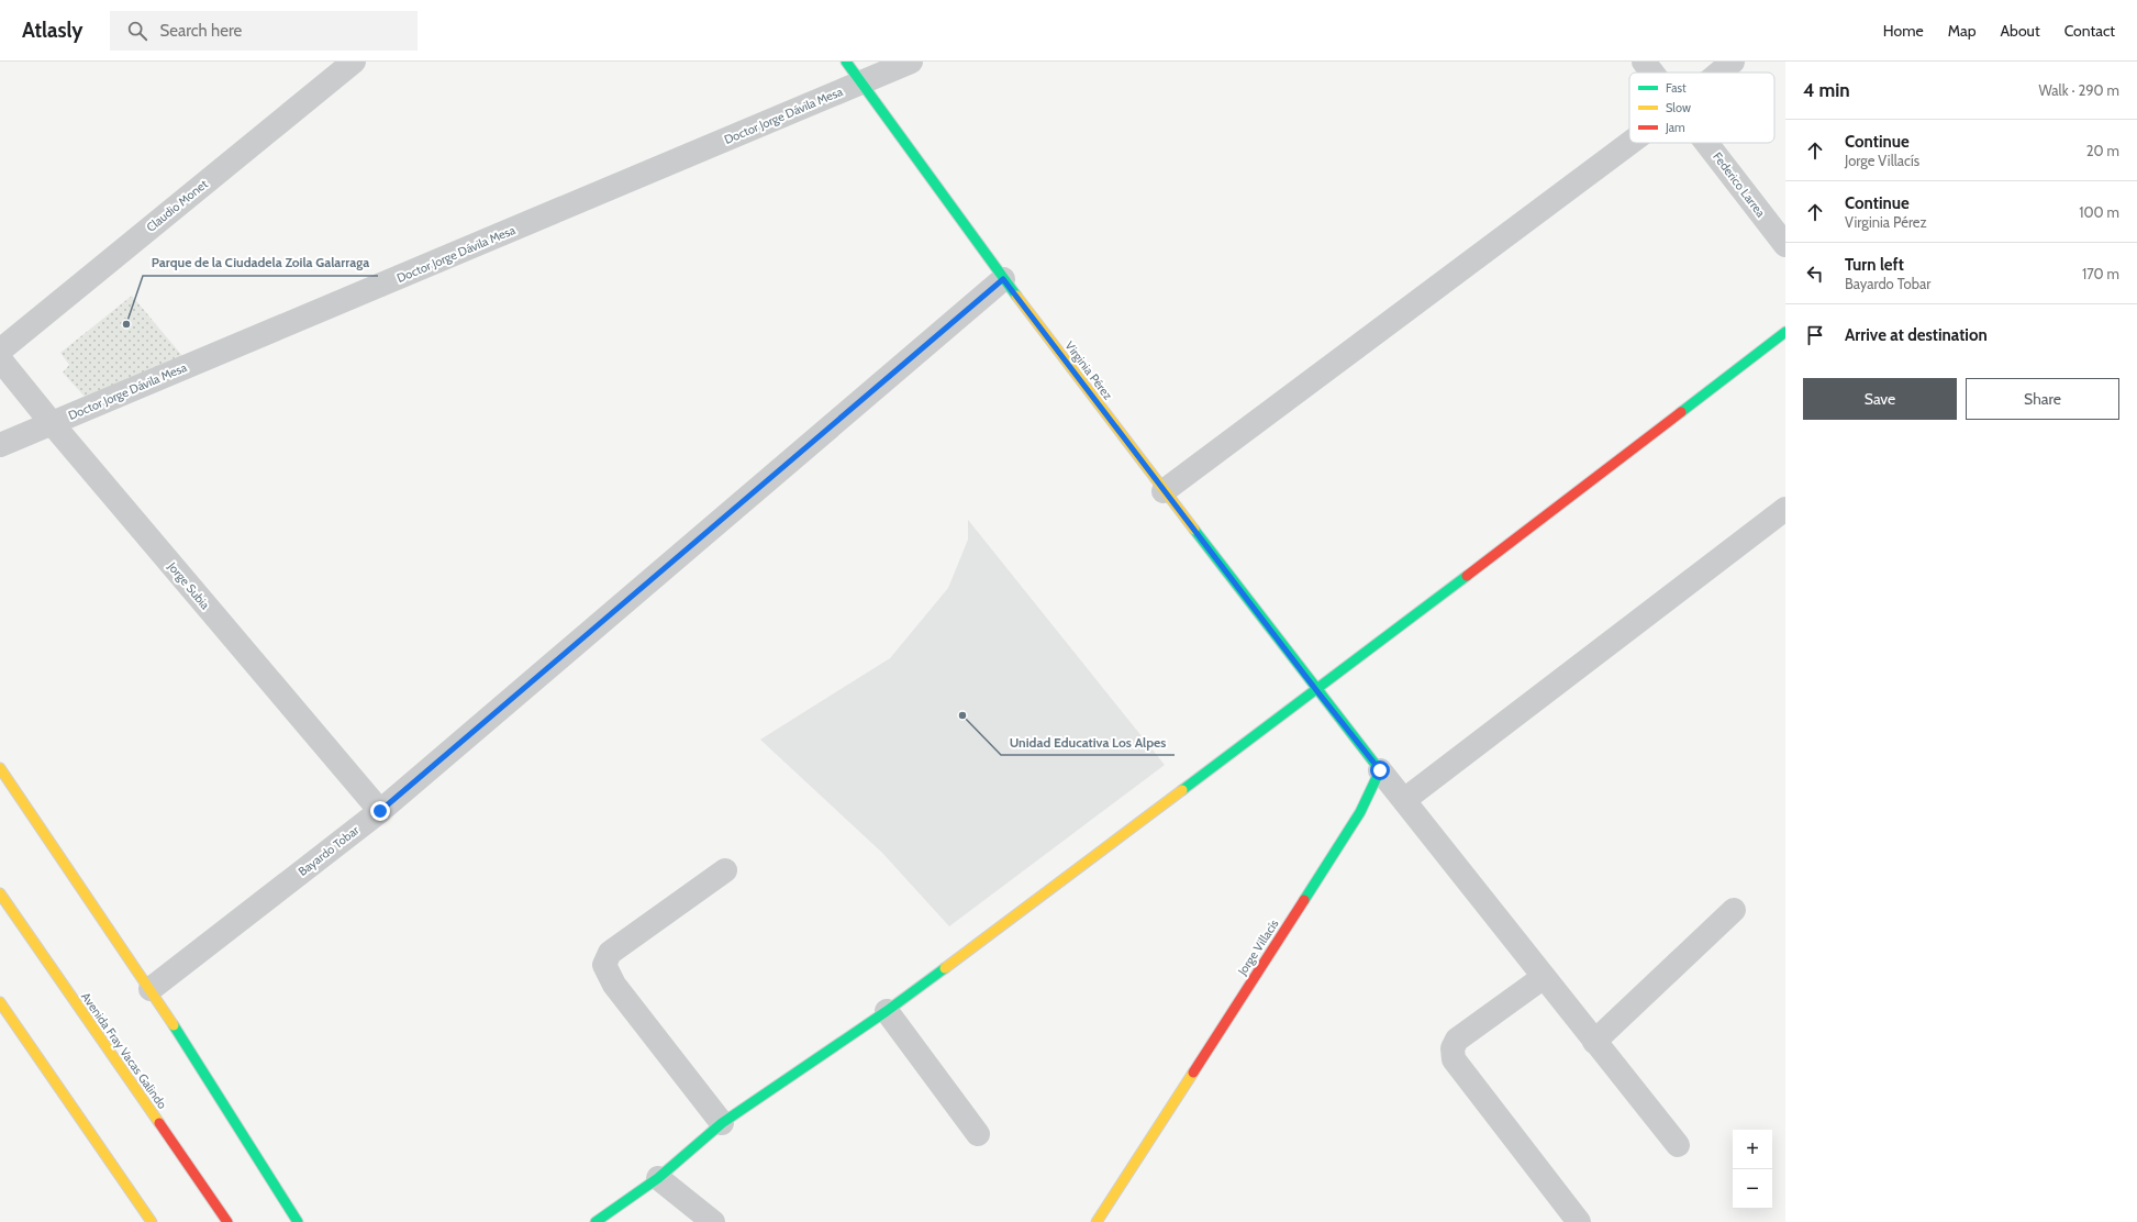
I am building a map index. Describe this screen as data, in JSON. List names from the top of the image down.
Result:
{
  "streets": {
    "street": [
      "Doctor Jorge Dávila Mesa",
      "Federico Larrea",
      "Claudio Monet",
      "Virginia Pérez",
      "Jorge Subia",
      "Bayardo Tobar",
      "Jorge Villacís",
      "Avenida Fray Vacas Galindo"
    ]
  },
  "crossings": [
    ["Doctor Jorge Dávila Mesa", "Virginia Pérez"],
    ["Doctor Jorge Dávila Mesa", "Jorge Subia"],
    ["Virginia Pérez", "Bayardo Tobar"],
    ["Jorge Subia", "Bayardo Tobar"]
  ],
  "places": ["Parque de la Ciudadela Zoila Galarraga", "Unidad Educativa Los Alpes"],
  "legend": ["Fast", "Slow", "Jam"],
  "page": {
    "header": "Atlasly",
    "search": "Search here",
    "nav": [
      "Home",
      "Map",
      "About",
      "Contact"
    ],
    "heading": ["4 min", "Walk · 290 m"],
    "list": [
      ["Continue", "Jorge Villacís", "20 m"],
      ["Continue", "Virginia Pérez", "100 m"],
      ["Turn left", "Bayardo Tobar", "170 m"],
      "Arrive at destination"
    ],
    "buttons": ["Save", "Share"],
    "map_buttons": ["+", "−"]
  }
}
